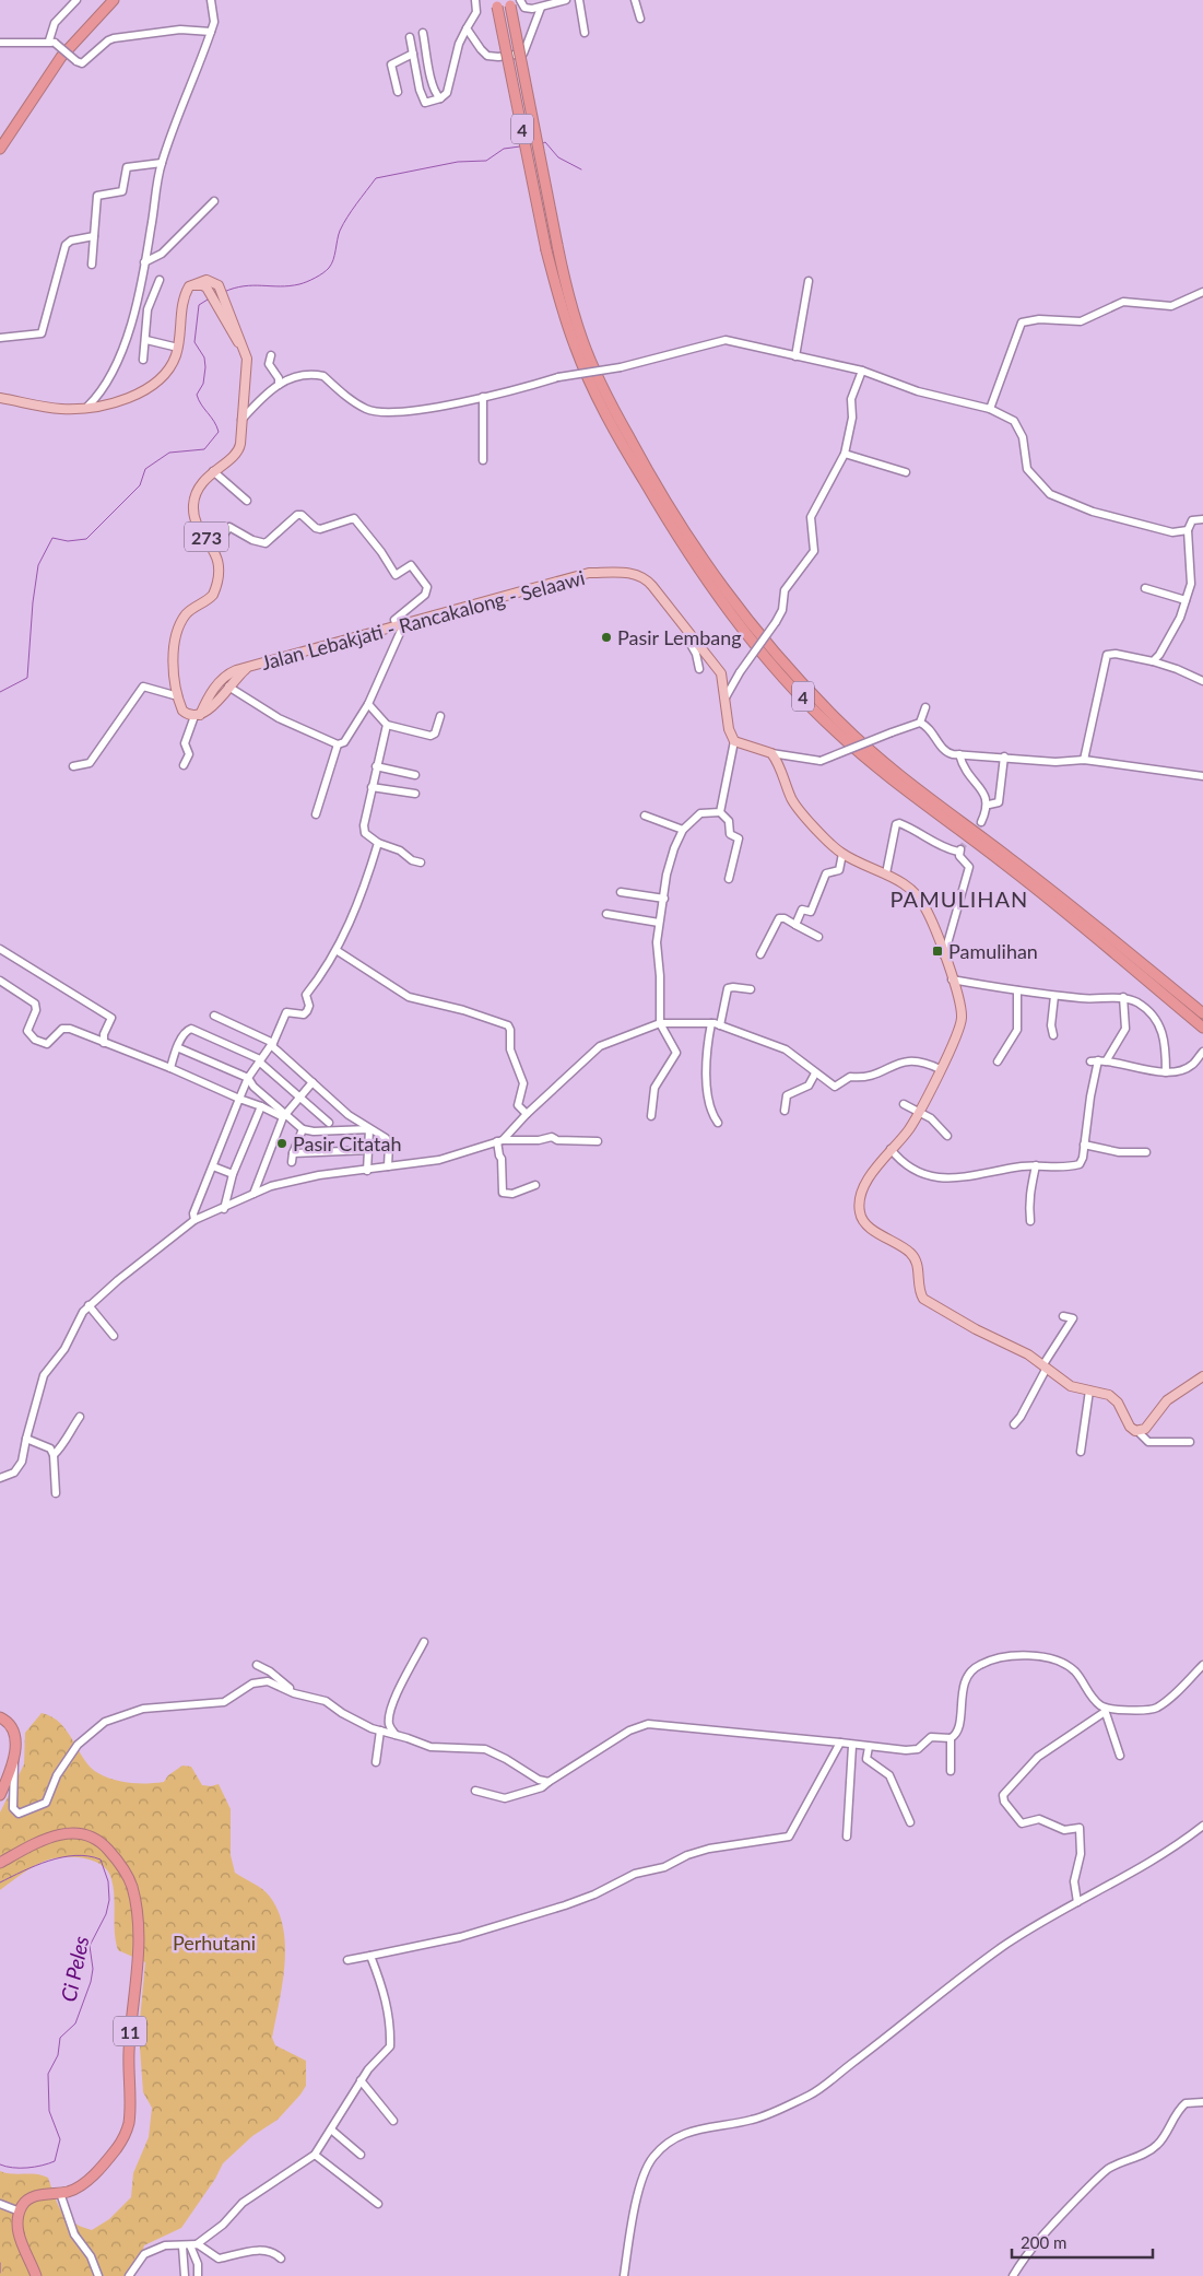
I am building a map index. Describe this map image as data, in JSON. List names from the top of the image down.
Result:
{
  "streets": {
    "highway": ["4", "11"],
    "main road": ["273", "Jalan Lebakjati - Rancakalong - Selaawi"]
  },
  "districts": ["PAMULIHAN"],
  "water": ["Ci Peles"],
  "parks": ["Perhutani"],
  "places": {
    "other": ["Pasir Lembang", "Pasir Citatah"],
    "transit": ["Pamulihan"]
  },
  "scale_bar": "200 m"
}
